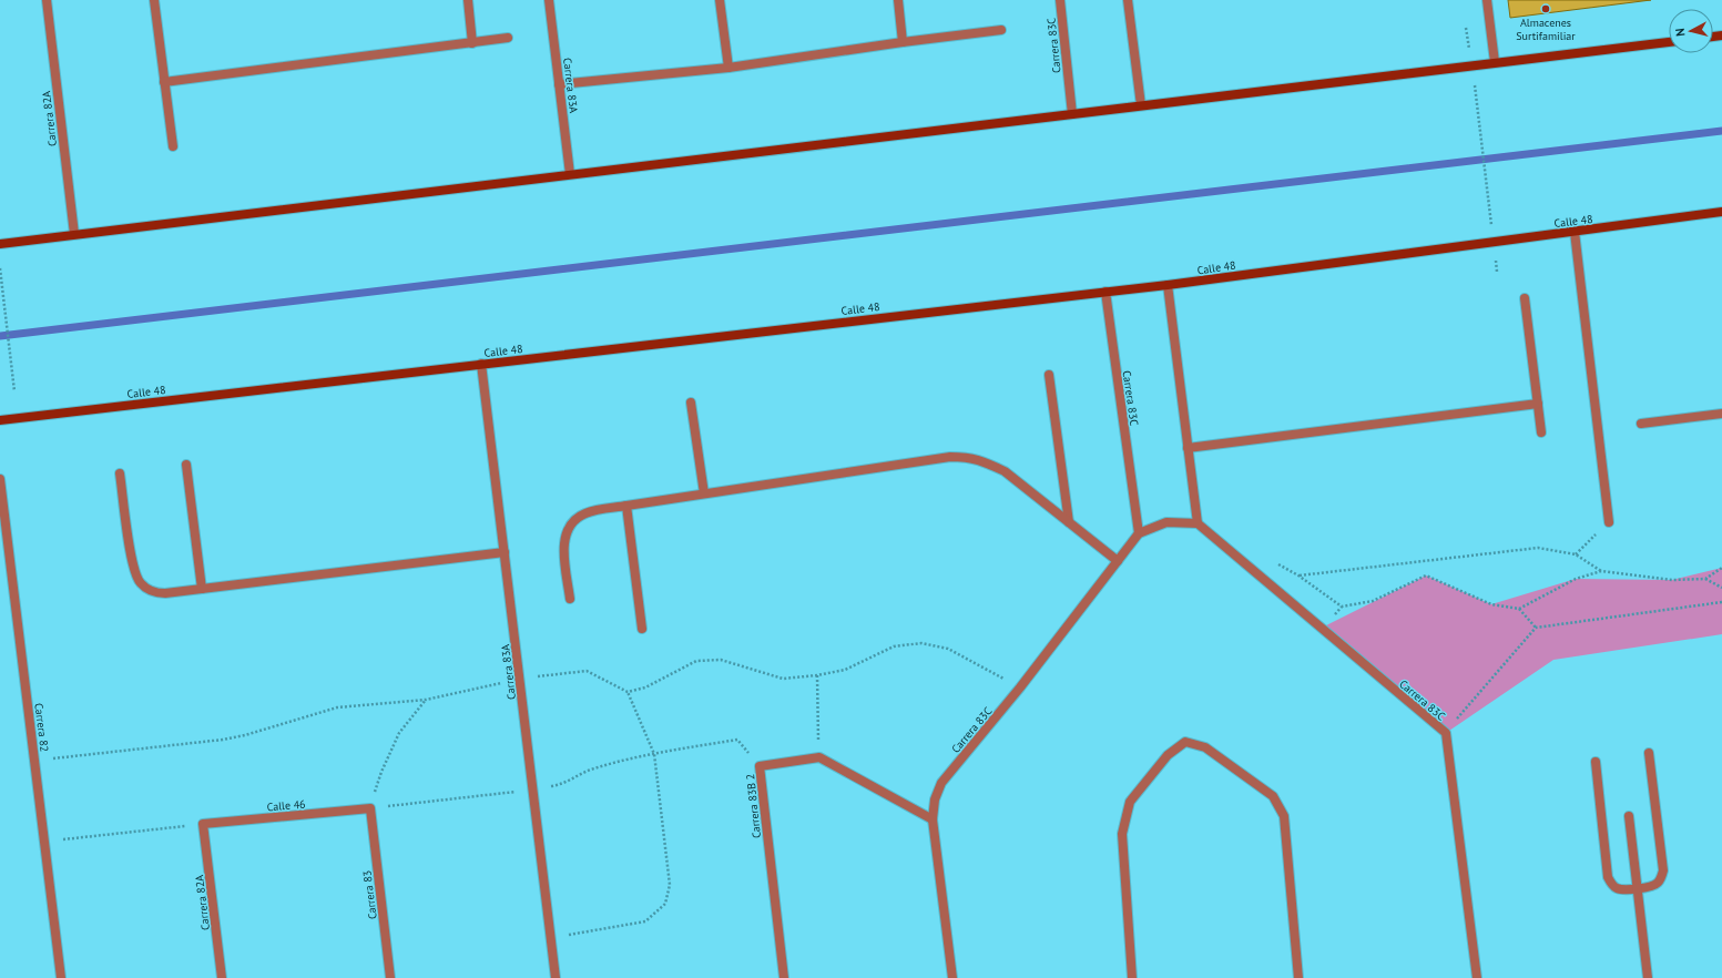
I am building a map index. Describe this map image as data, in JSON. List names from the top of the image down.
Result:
{
  "streets": {
    "main road": ["Calle 48"],
    "street": [
      "Carrera 83C",
      "Carrera 83A",
      "Carrera 82A",
      "Carrera 82",
      "Calle 46",
      "Carrera 83B 2",
      "Carrera 83"
    ]
  },
  "crossings": [
    ["Carrera 83C", "Calle 48"],
    ["Carrera 83A", "Calle 48"],
    ["Carrera 82A", "Calle 46"],
    ["Calle 46", "Carrera 83"]
  ],
  "places": ["Almacenes Surtifamiliar"],
  "north": "left"
}
